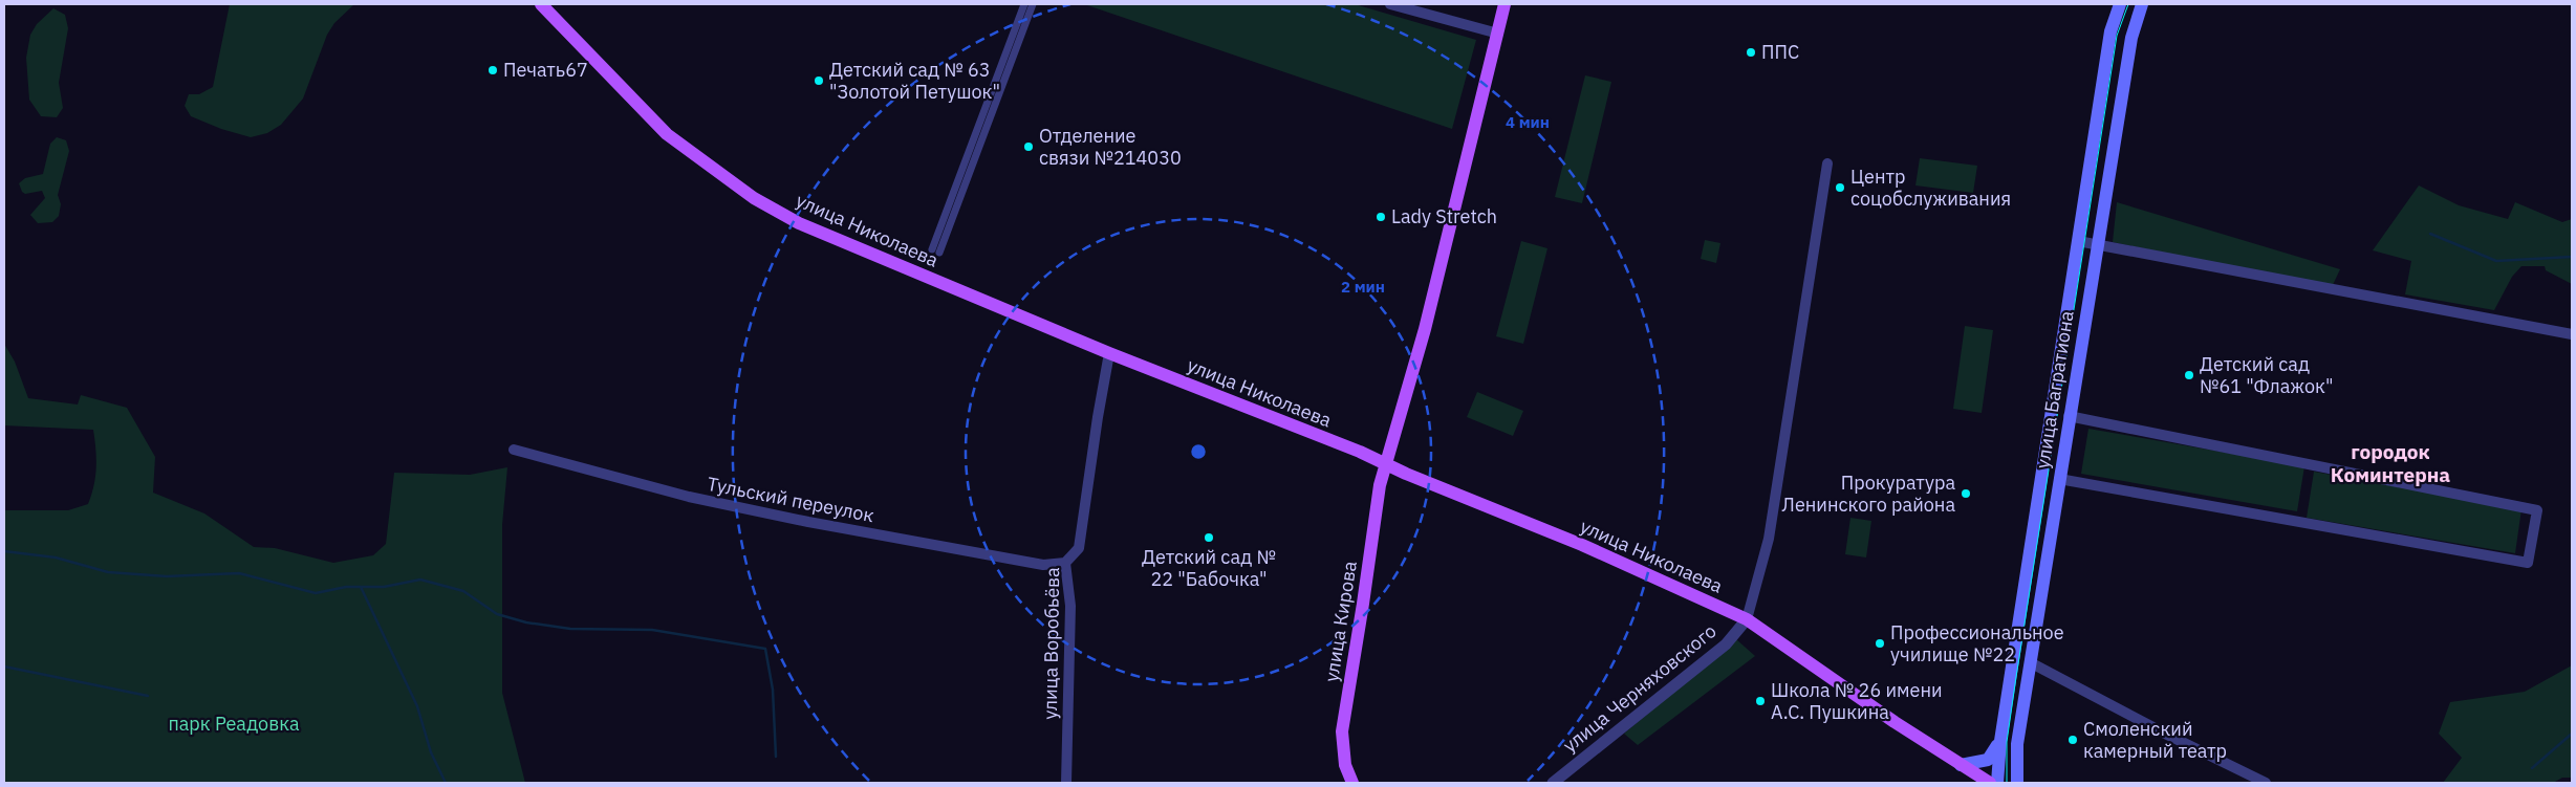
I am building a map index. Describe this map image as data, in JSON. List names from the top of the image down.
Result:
{
  "streets": {
    "main road": ["улица Николаева", "улица Багратиона", "улица Кирова"],
    "street": ["Тульский переулок", "улица Воробьёва", "улица Черняховского"]
  },
  "crossings": [
    ["улица Николаева", "улица Багратиона"],
    ["улица Николаева", "улица Кирова"],
    ["улица Николаева", "улица Воробьёва"],
    ["улица Николаева", "улица Черняховского"],
    ["Тульский переулок", "улица Воробьёва"]
  ],
  "districts": ["городок Коминтерна"],
  "parks": ["парк Реадовка"],
  "places": [
    "ППС",
    "Печать67",
    "Детский сад № 63 \"Золотой Петушок\"",
    "Отделение связи №214030",
    "Центр соцобслуживания",
    "Lady Stretch",
    "Детский сад №61 \"Флажок\"",
    "Прокуратура Ленинского района",
    "Детский сад № 22 \"Бабочка\"",
    "Профессиональное училище №22",
    "Школа № 26 имени А.С. Пушкина",
    "Смоленский камерный театр"
  ],
  "rings": ["4 мин", "2 мин"]
}
